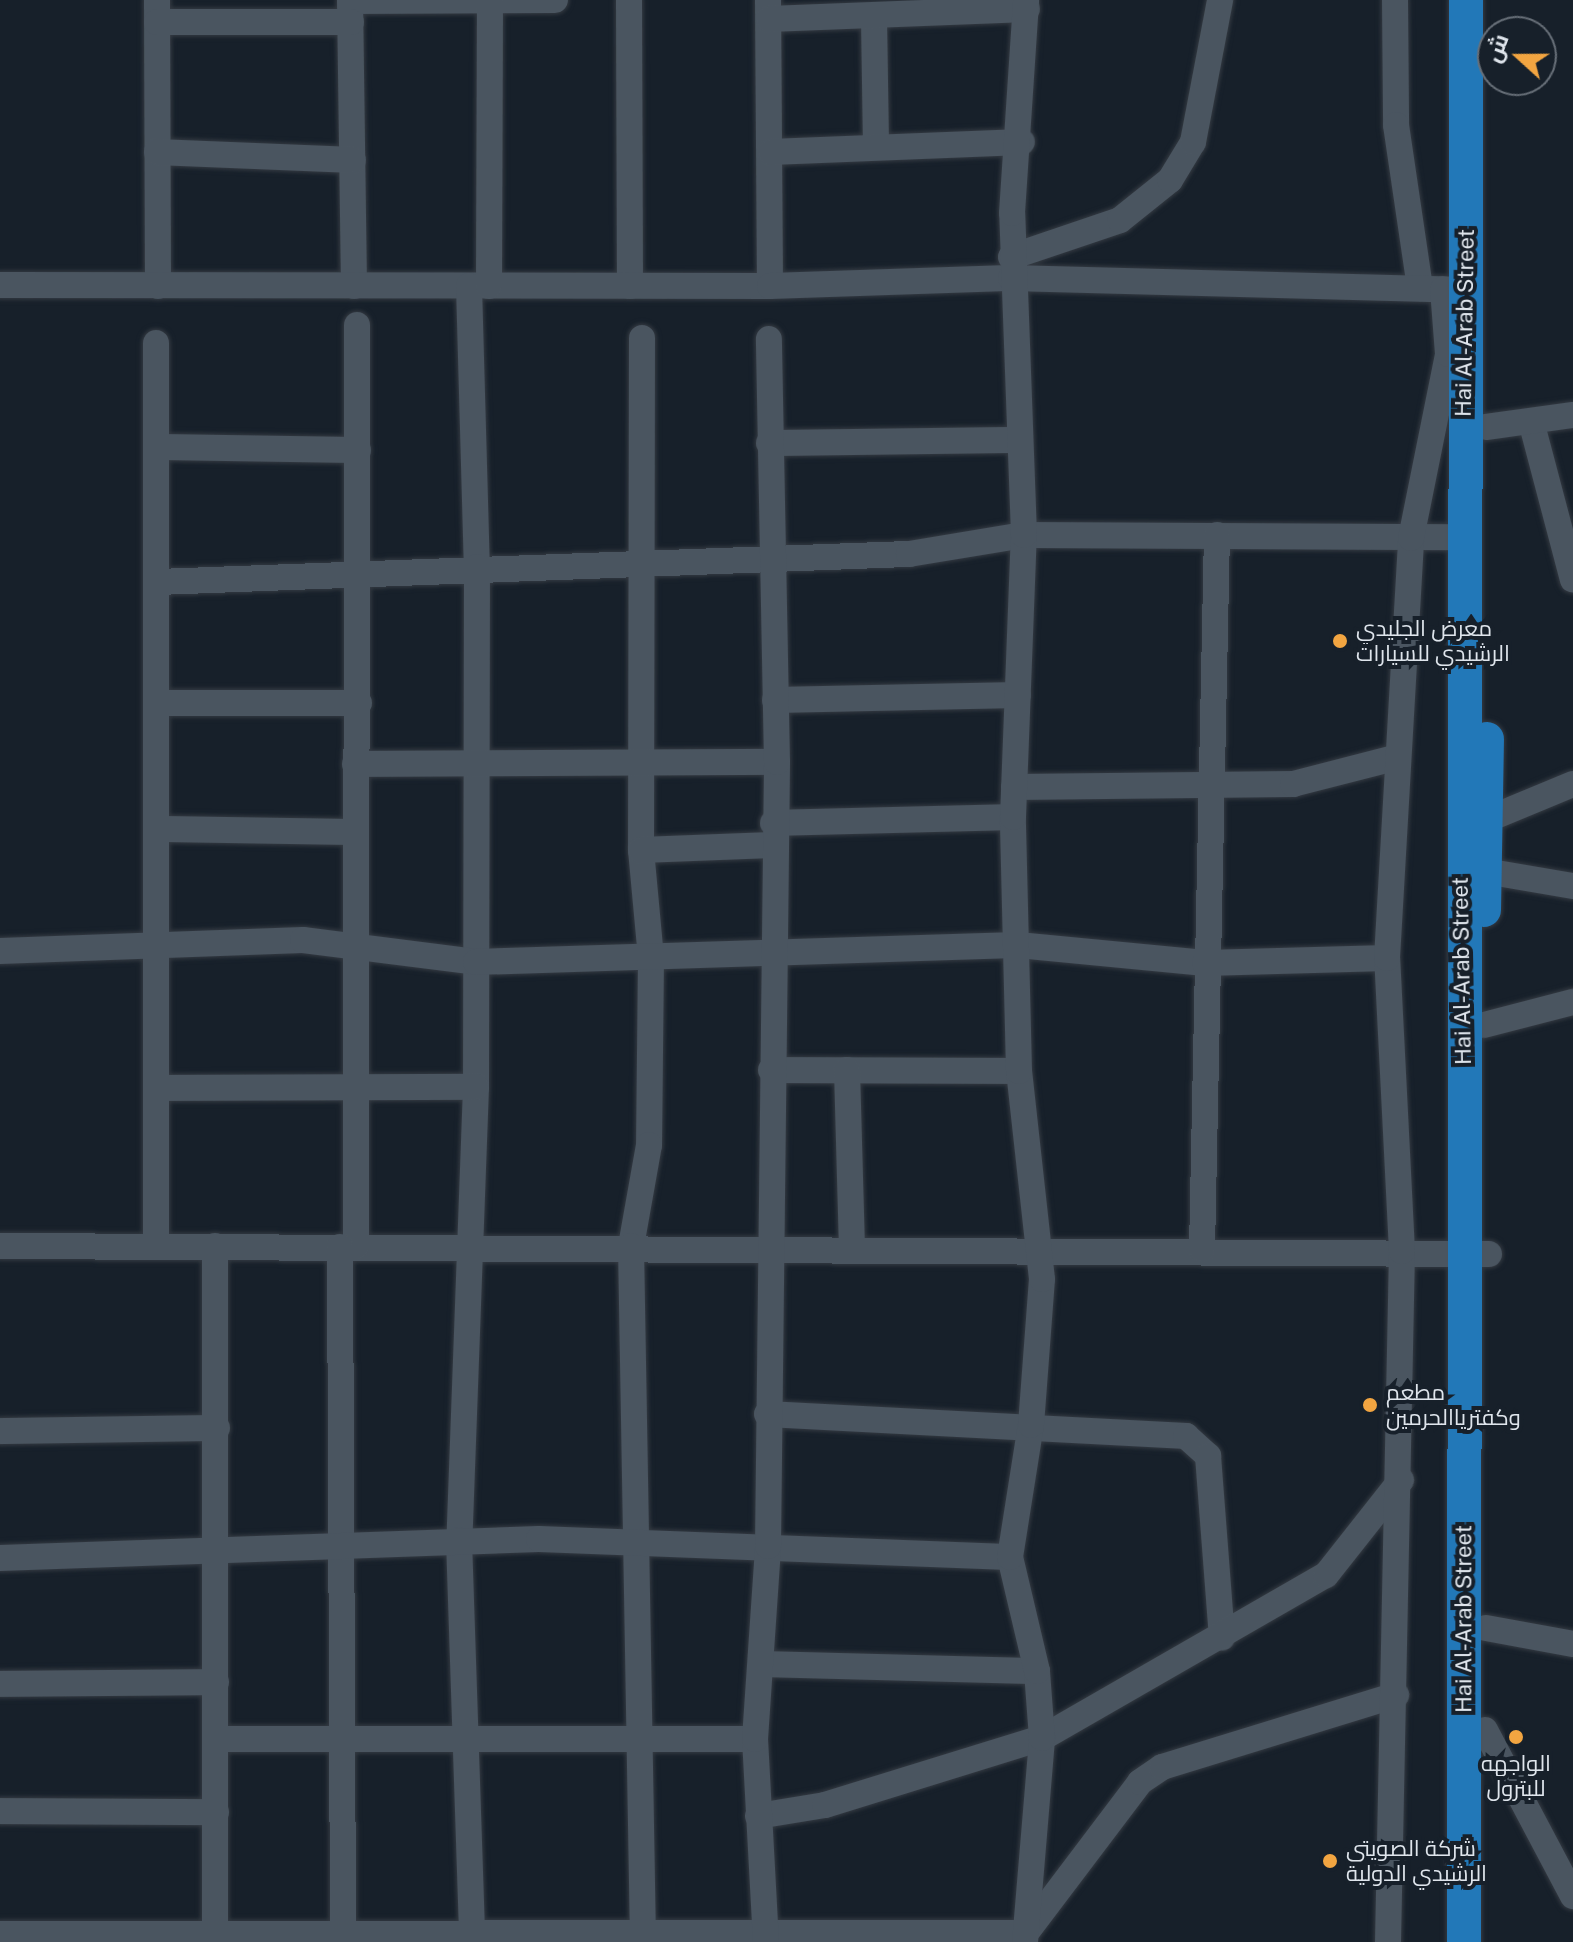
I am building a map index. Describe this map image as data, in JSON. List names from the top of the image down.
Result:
{
  "streets": {
    "main road": ["Hai Al-Arab Street"]
  },
  "places": [
    "معرض الجليدي الرشيدي للسيارات",
    "مطعم وكفترياالحرمين",
    "الواجهه للبترول",
    "شركة الصويتي الرشيدي الدولية"
  ],
  "north": "left"
}
